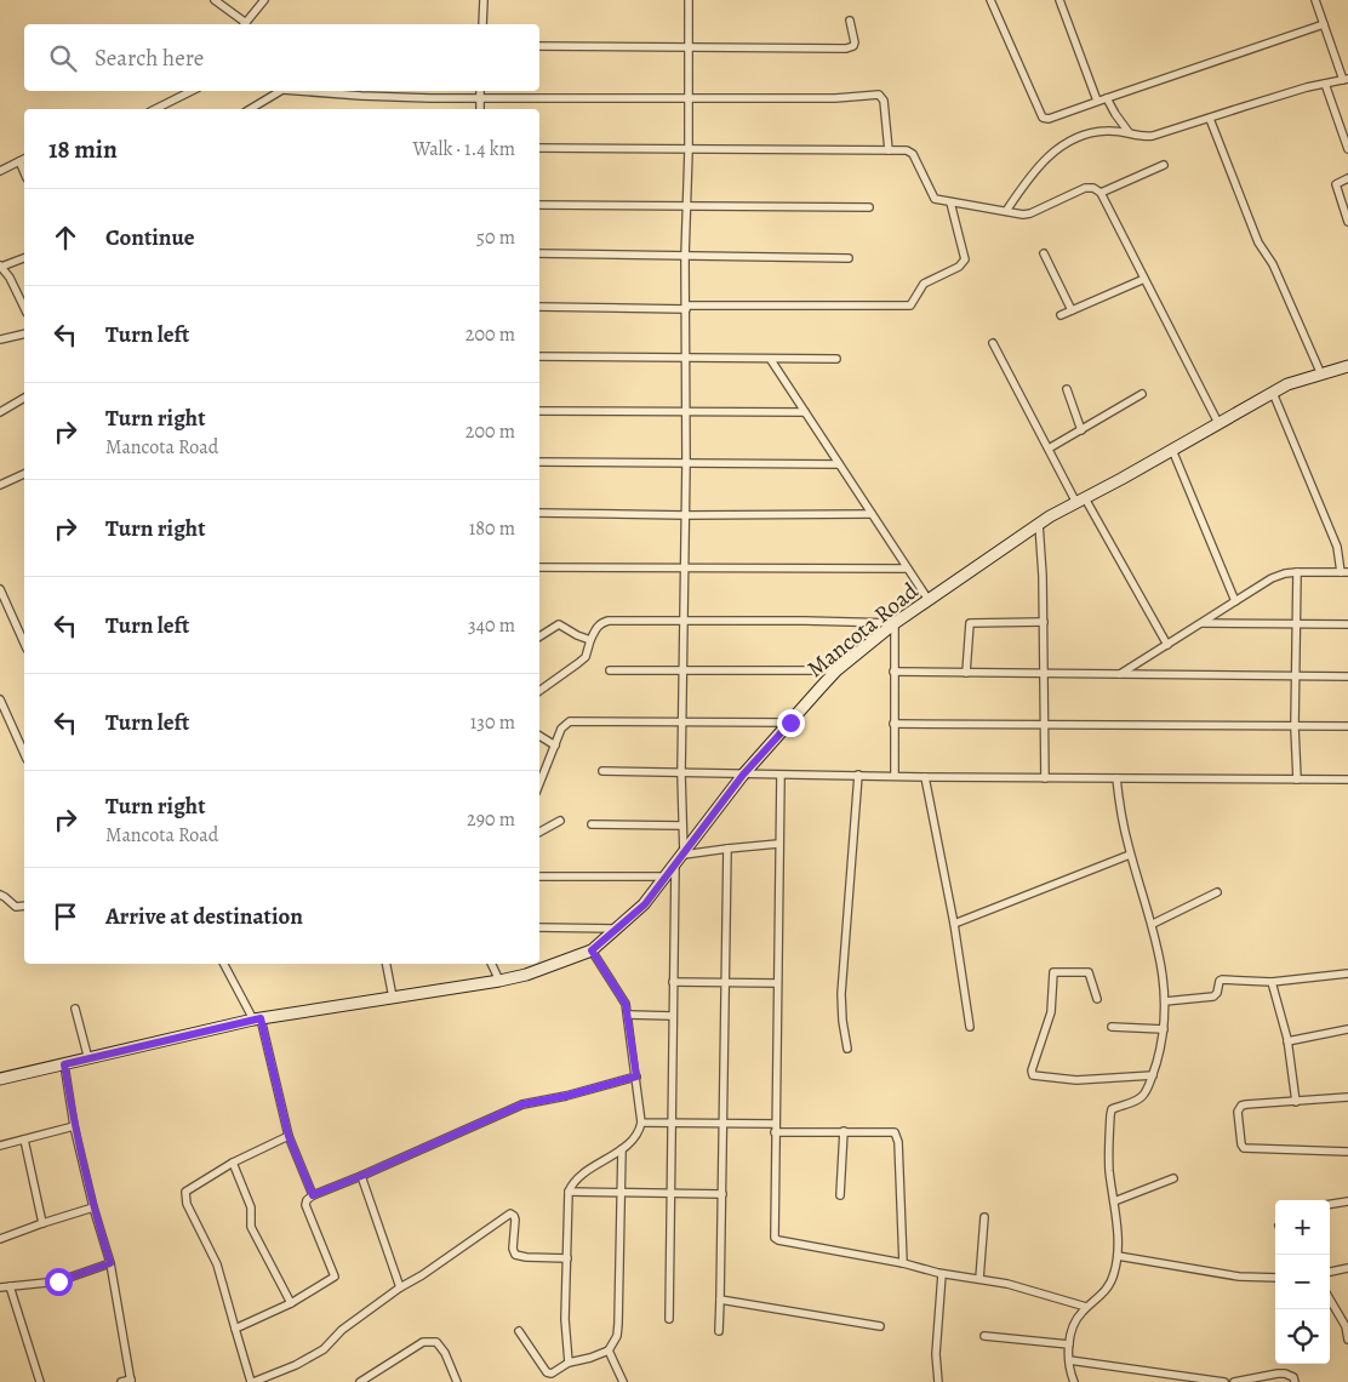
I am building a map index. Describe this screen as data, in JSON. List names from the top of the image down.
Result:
{
  "streets": {
    "main road": ["Mancota Road"]
  },
  "page": {
    "search": "Search here",
    "heading": ["18 min", "Walk · 1.4 km"],
    "list": [
      ["Continue", "50 m"],
      ["Turn left", "200 m"],
      ["Turn right", "Mancota Road", "200 m"],
      ["Turn right", "180 m"],
      ["Turn left", "340 m"],
      ["Turn left", "130 m"],
      ["Turn right", "Mancota Road", "290 m"],
      "Arrive at destination"
    ],
    "map_buttons": ["+", "−"]
  }
}
